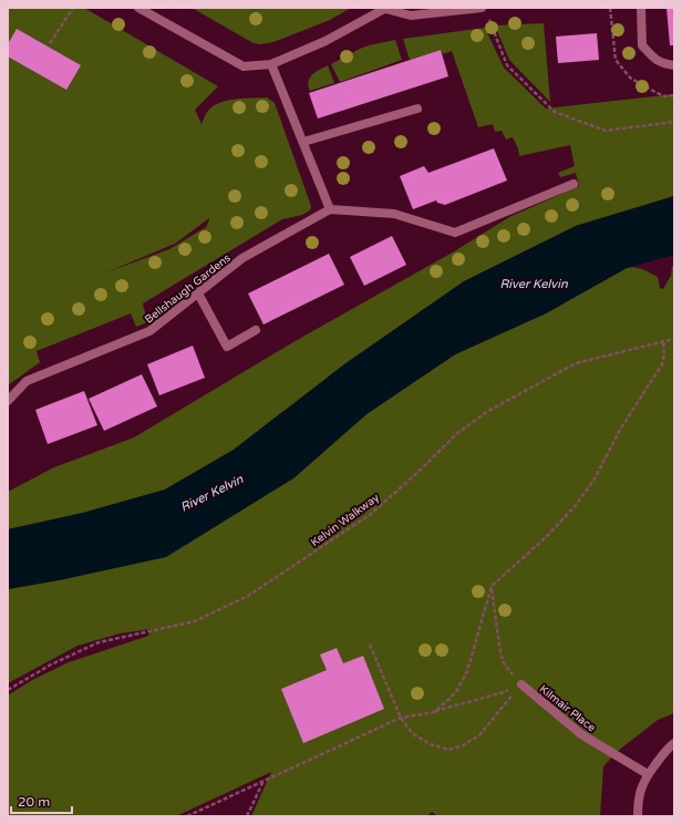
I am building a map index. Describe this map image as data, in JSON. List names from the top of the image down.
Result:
{
  "streets": {
    "street": ["Bellshaugh Gardens", "Kilmair Place"],
    "path": ["Kelvin Walkway"]
  },
  "water": ["River Kelvin"],
  "scale_bar": "20 m"
}
